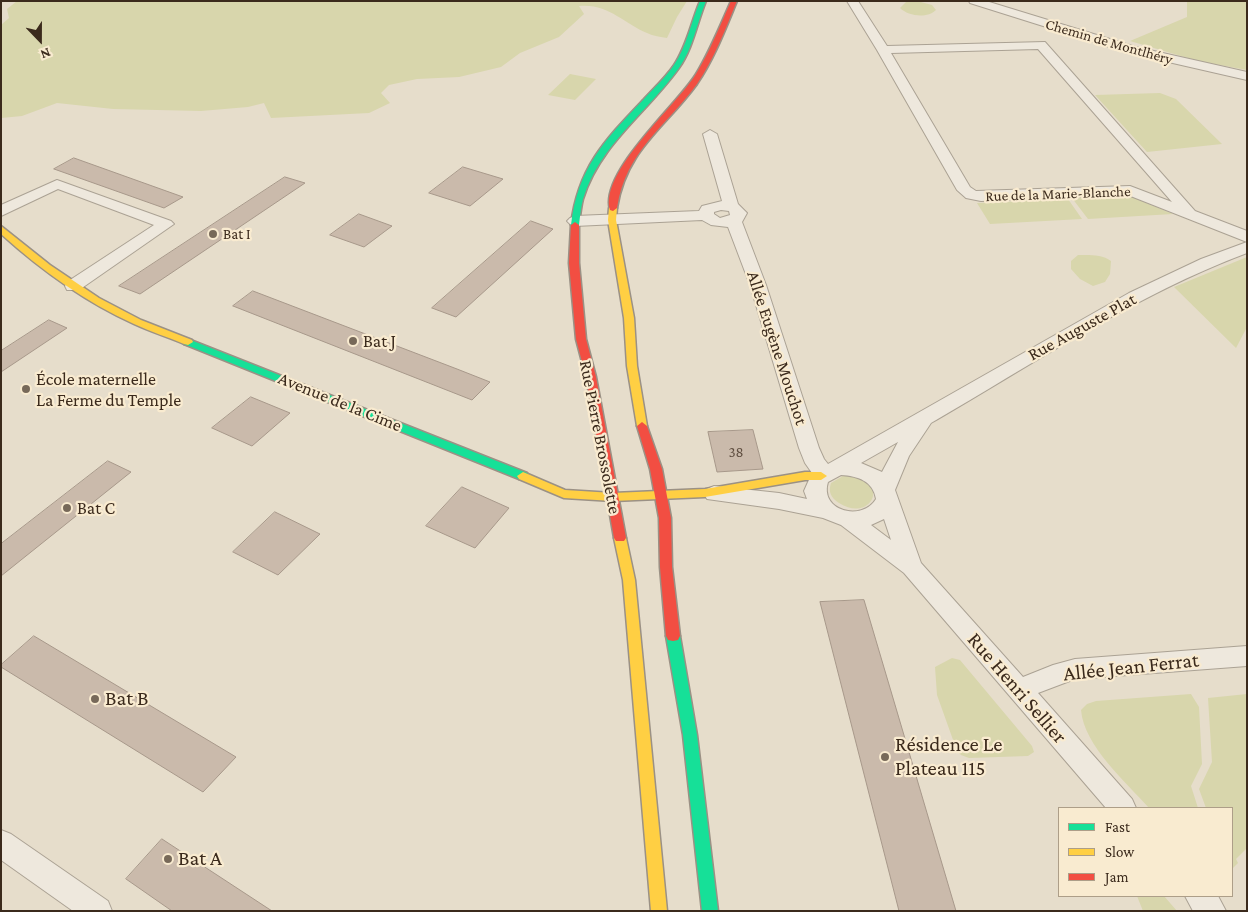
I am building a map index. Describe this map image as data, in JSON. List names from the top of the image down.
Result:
{
  "streets": {
    "main road": ["Avenue de la Cime", "Rue Pierre Brossolette"],
    "street": [
      "Chemin de Montlhéry",
      "Rue de la Marie-Blanche",
      "Rue Auguste Plat",
      "Allée Eugène Mouchot",
      "Allée Jean Ferrat",
      "Rue Henri Sellier"
    ]
  },
  "crossings": [
    ["Rue Auguste Plat", "Allée Eugène Mouchot"],
    ["Rue Auguste Plat", "Avenue de la Cime"],
    ["Allée Eugène Mouchot", "Avenue de la Cime"],
    ["Avenue de la Cime", "Rue Pierre Brossolette"],
    ["Allée Jean Ferrat", "Rue Henri Sellier"]
  ],
  "places": [
    "Bat I",
    "Bat J",
    "École maternelle La Ferme du Temple",
    "Bat C",
    "Bat B",
    "Résidence Le Plateau 115",
    "Bat A"
  ],
  "house_numbers": ["38"],
  "legend": ["Fast", "Slow", "Jam"],
  "north": "bottom"
}
